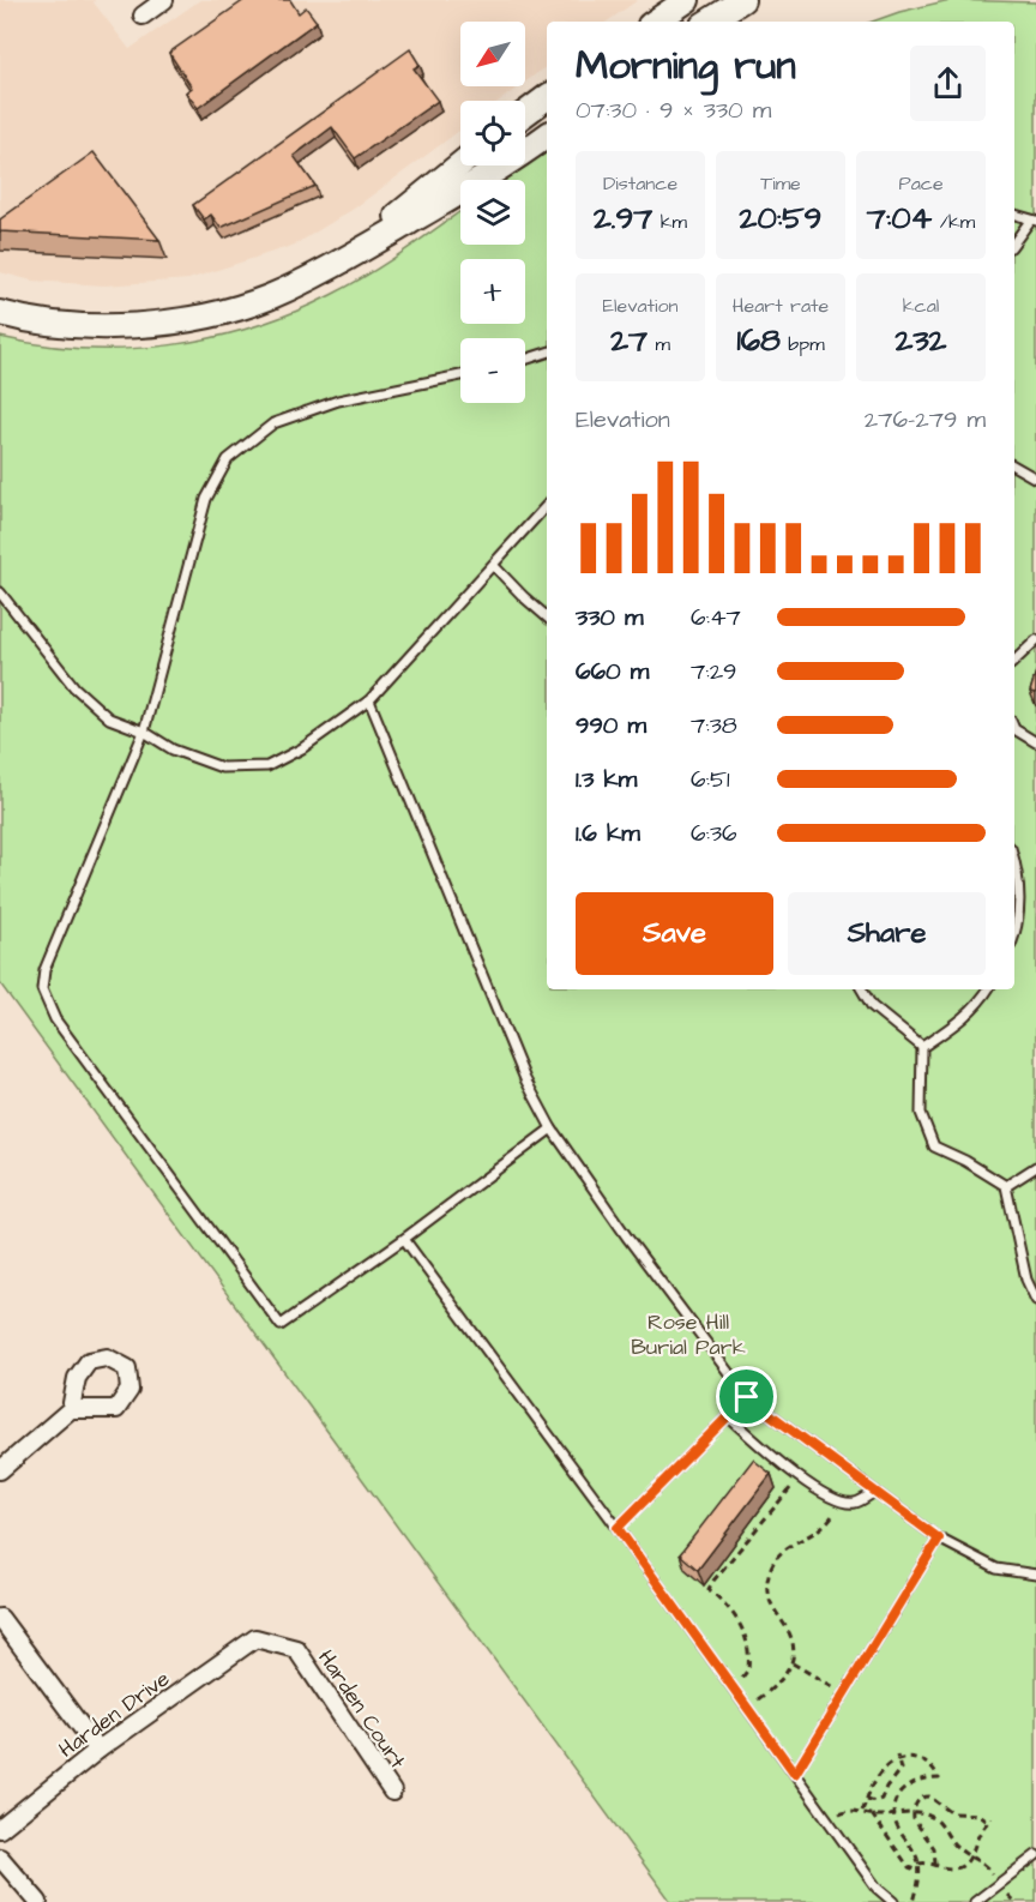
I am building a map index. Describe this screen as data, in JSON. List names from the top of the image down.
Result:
{
  "streets": {
    "street": ["Harden Court", "Harden Drive"]
  },
  "crossings": [
    ["Harden Court", "Harden Drive"]
  ],
  "parks": ["Rose Hill Burial Park"],
  "north": "bottom left",
  "page": {
    "map_buttons": ["+", "−"],
    "heading": ["Morning run", "07:30 · 9 × 330 m"],
    "stats": [
      ["Distance", "2.97 km"],
      ["Time", "20:59"],
      ["Pace", "7:04 /km"],
      ["Elevation", "27 m"],
      ["Heart rate", "168 bpm"],
      ["kcal", "232"]
    ],
    "chart": ["Elevation", "276–279 m"],
    "list": [
      {
        "name": "330 m",
        "note": "6:47"
      },
      {
        "name": "660 m",
        "note": "7:29"
      },
      {
        "name": "990 m",
        "note": "7:38"
      },
      {
        "name": "1.3 km",
        "note": "6:51"
      },
      {
        "name": "1.6 km",
        "note": "6:36"
      }
    ],
    "buttons": ["Save", "Share"]
  }
}
